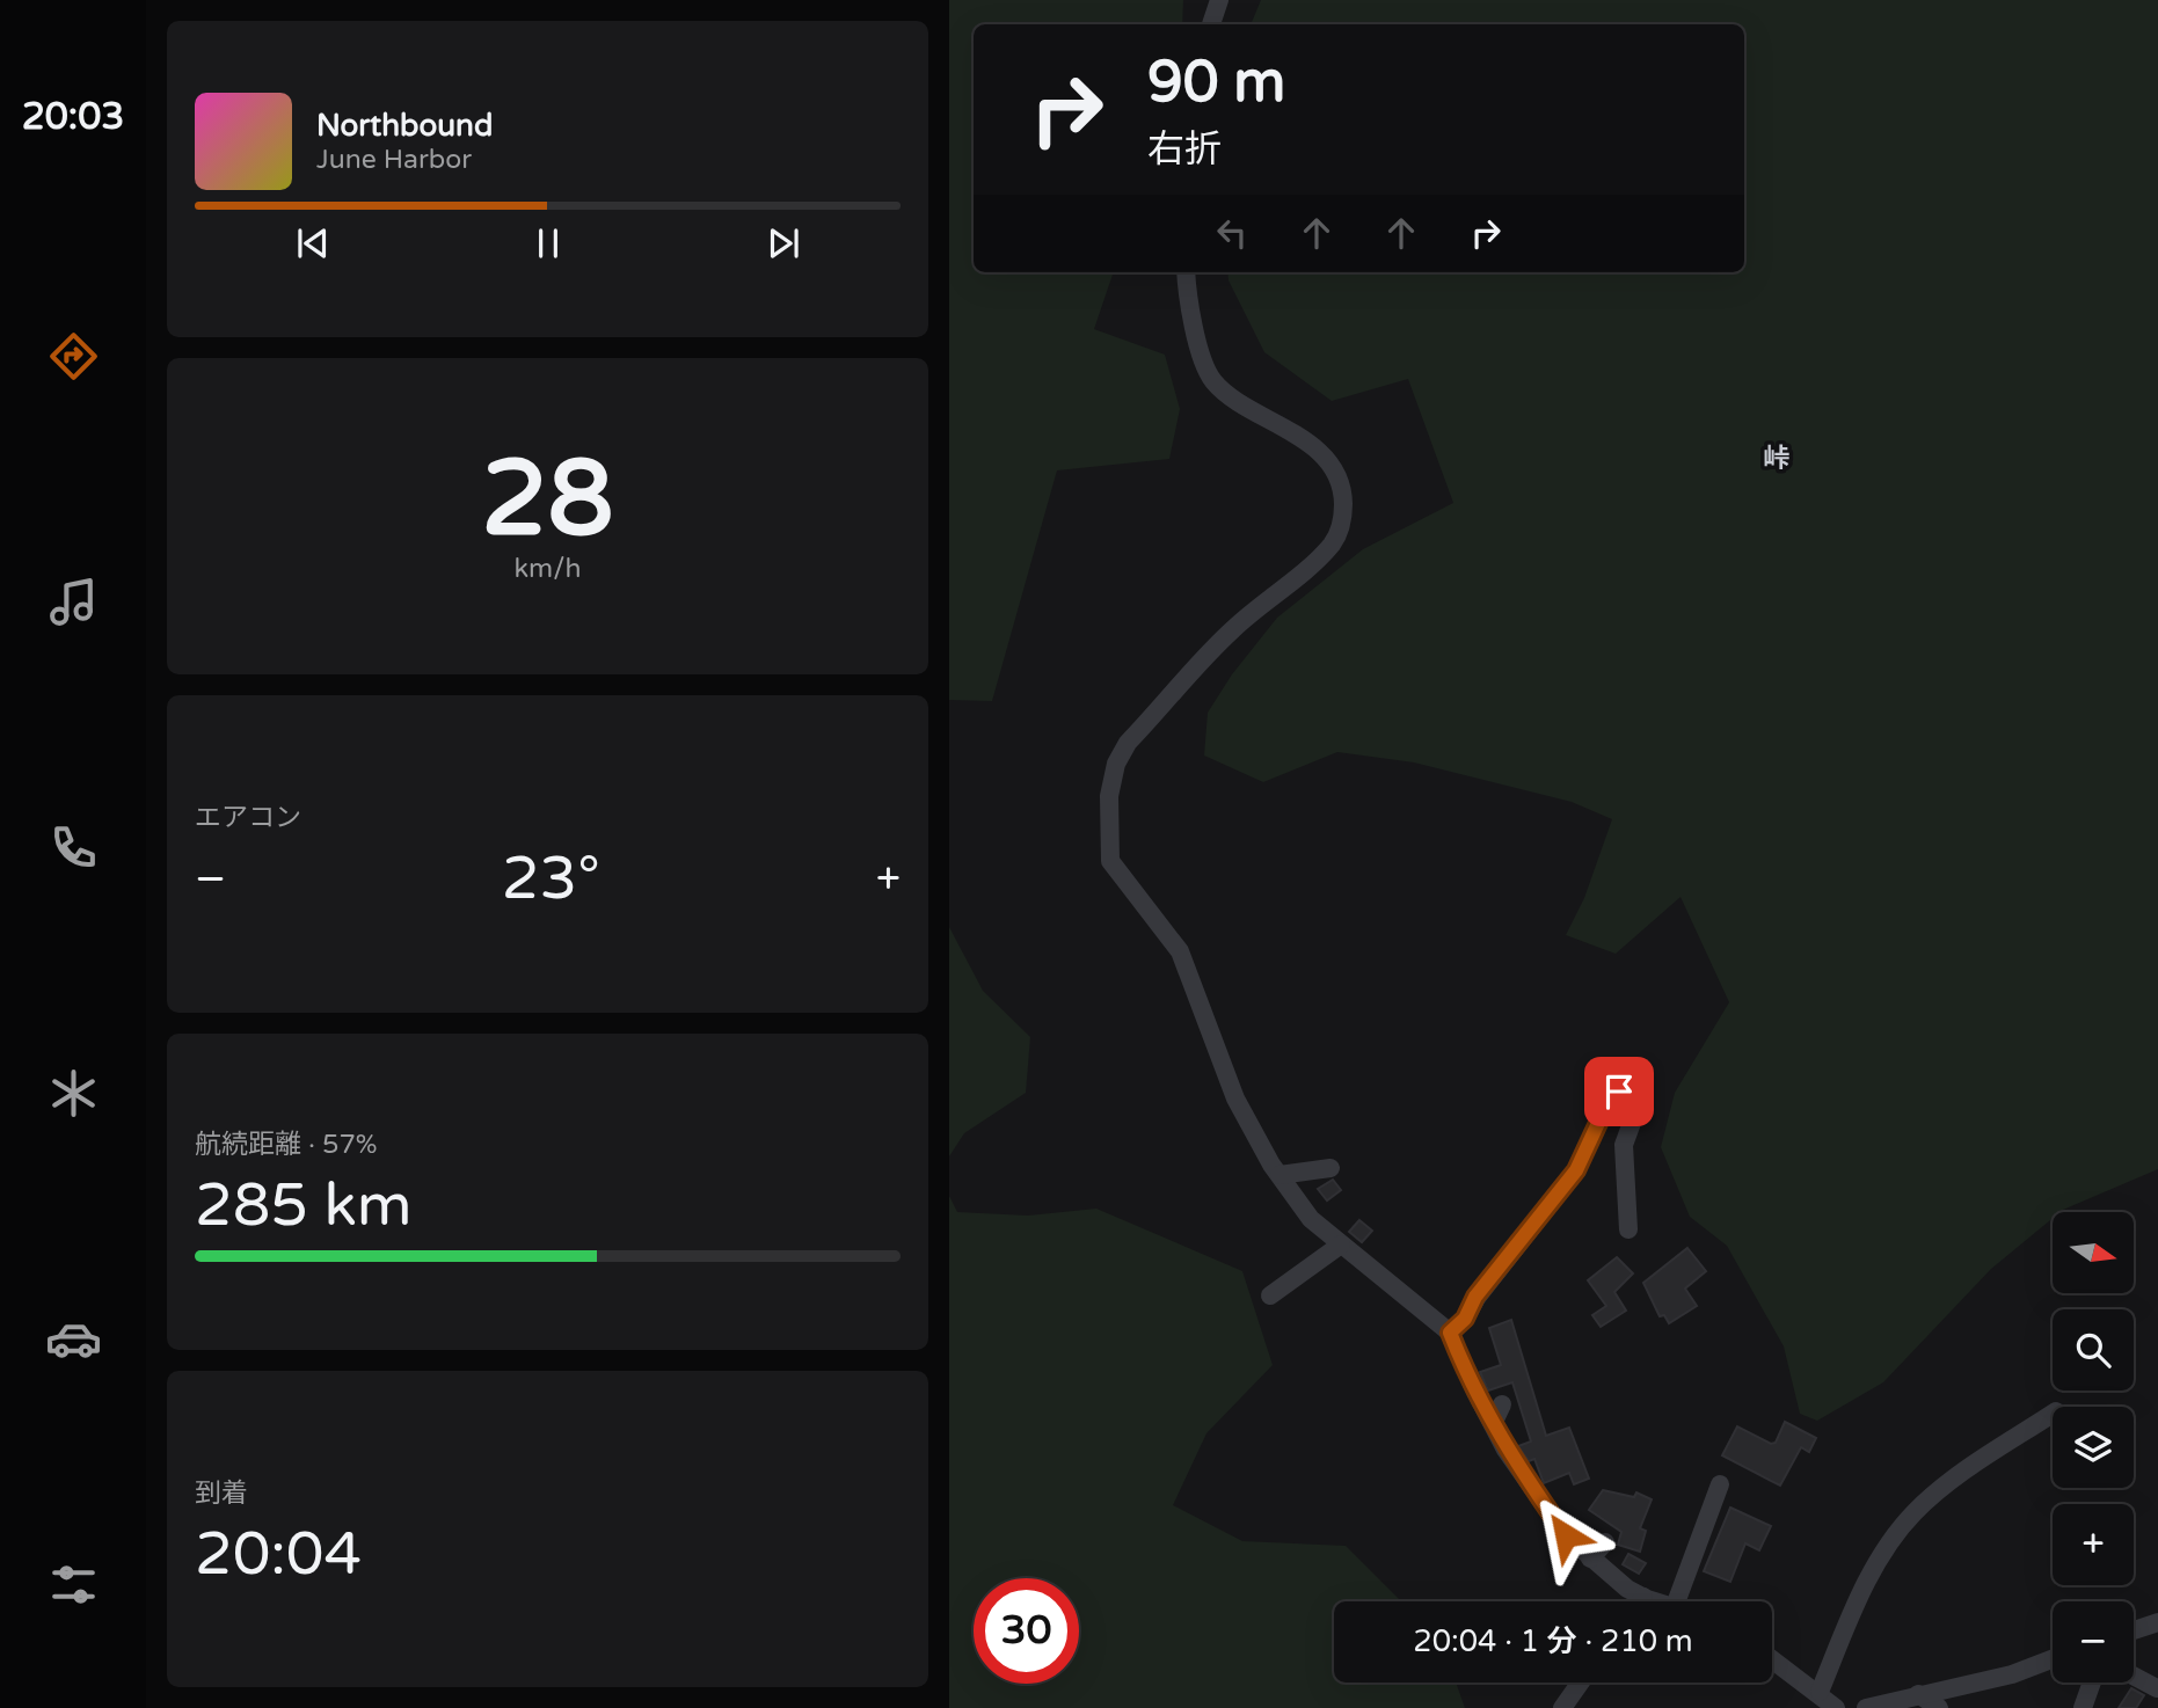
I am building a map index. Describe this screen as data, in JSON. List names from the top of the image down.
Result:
{
  "districts": ["峠"],
  "north": "right",
  "page": {
    "tabs": "20:03",
    "turn": ["90 m", "右折"],
    "song": ["Northbound", "June Harbor"],
    "tile": [
      ["28", "km/h"],
      "エアコン",
      ["航続距離 · 57%", "285 km"],
      ["到着", "20:04"]
    ],
    "heat": ["−", "23°", "+"],
    "map_buttons": ["+", "−"],
    "limit": "30",
    "trip": "20:04 · 1 分 · 210 m"
  }
}
